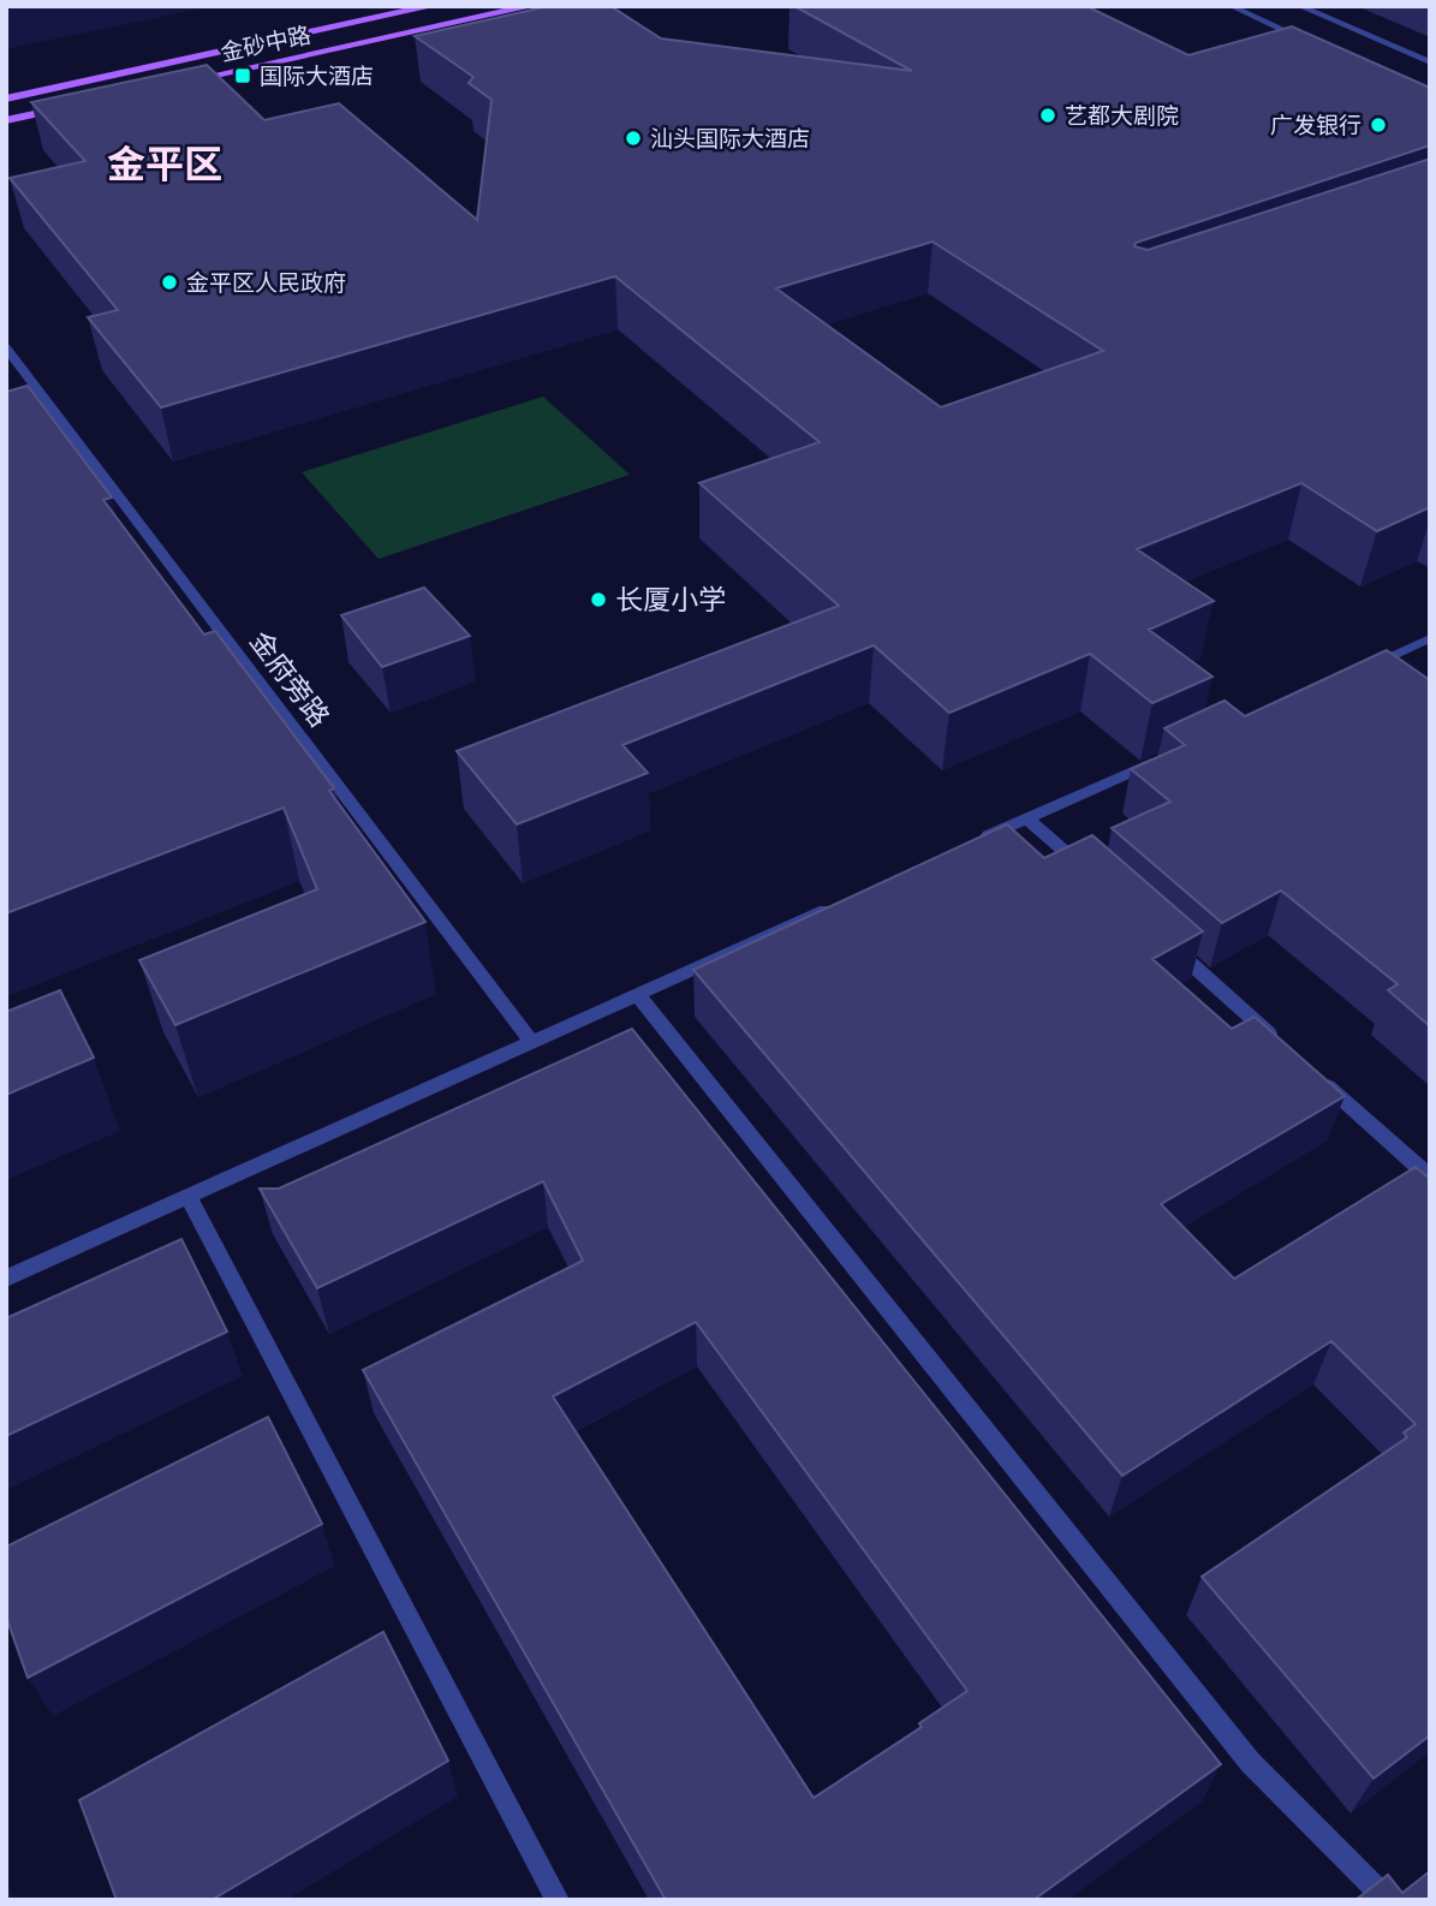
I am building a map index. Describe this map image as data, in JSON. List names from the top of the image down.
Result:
{
  "streets": {
    "main road": ["金砂中路"],
    "street": ["金府旁路"]
  },
  "districts": ["金平区"],
  "places": {
    "transit": ["国际大酒店"],
    "other": [
      "艺都大剧院",
      "广发银行",
      "汕头国际大酒店",
      "金平区人民政府",
      "长厦小学"
    ]
  }
}
